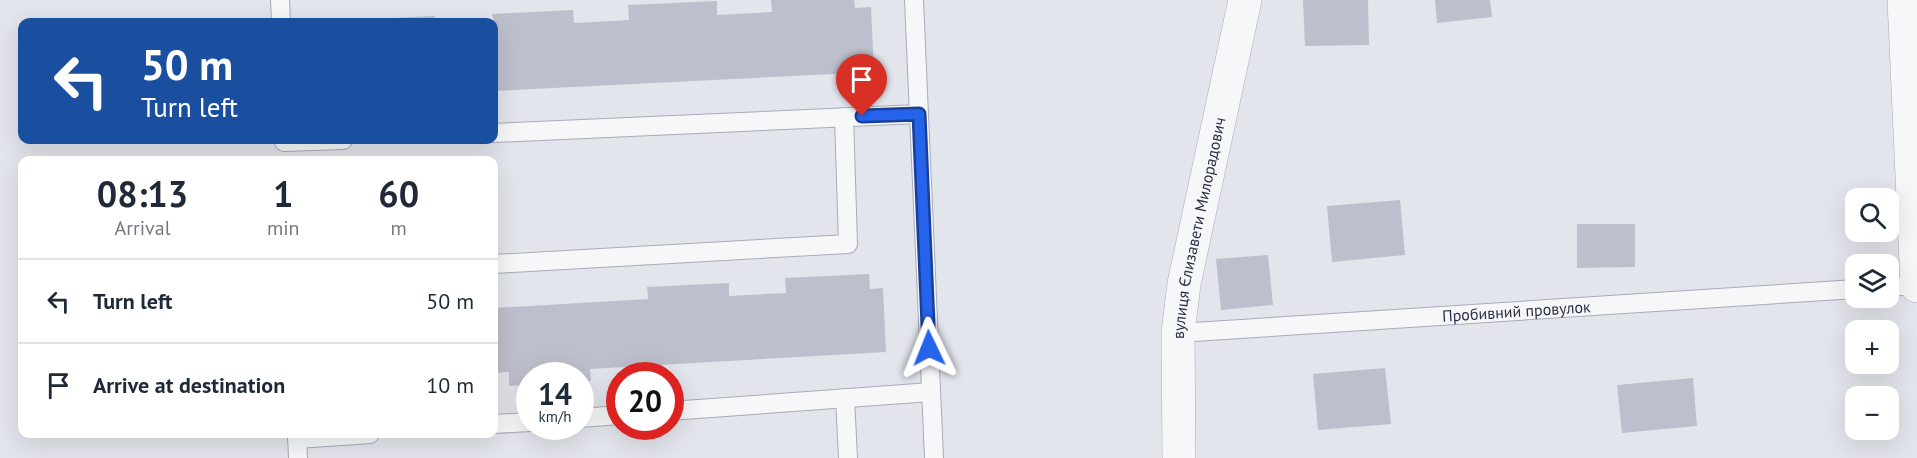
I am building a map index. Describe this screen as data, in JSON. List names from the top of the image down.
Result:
{
  "streets": {
    "street": ["вулиця Єлизавети Милорадович"],
    "lane": ["Пробивний провулок"]
  },
  "crossings": [
    ["вулиця Єлизавети Милорадович", "Пробивний провулок"]
  ],
  "page": {
    "turn": ["50 m", "Turn left"],
    "eta": [
      "08:13",
      "Arrival",
      "1",
      "min",
      "60",
      "m"
    ],
    "map_buttons": ["+", "−"],
    "list": [
      {
        "name": "Turn left",
        "value": "50 m"
      },
      {
        "name": "Arrive at destination",
        "value": "10 m"
      }
    ],
    "speed": "14 km/h",
    "limit": "20"
  }
}
